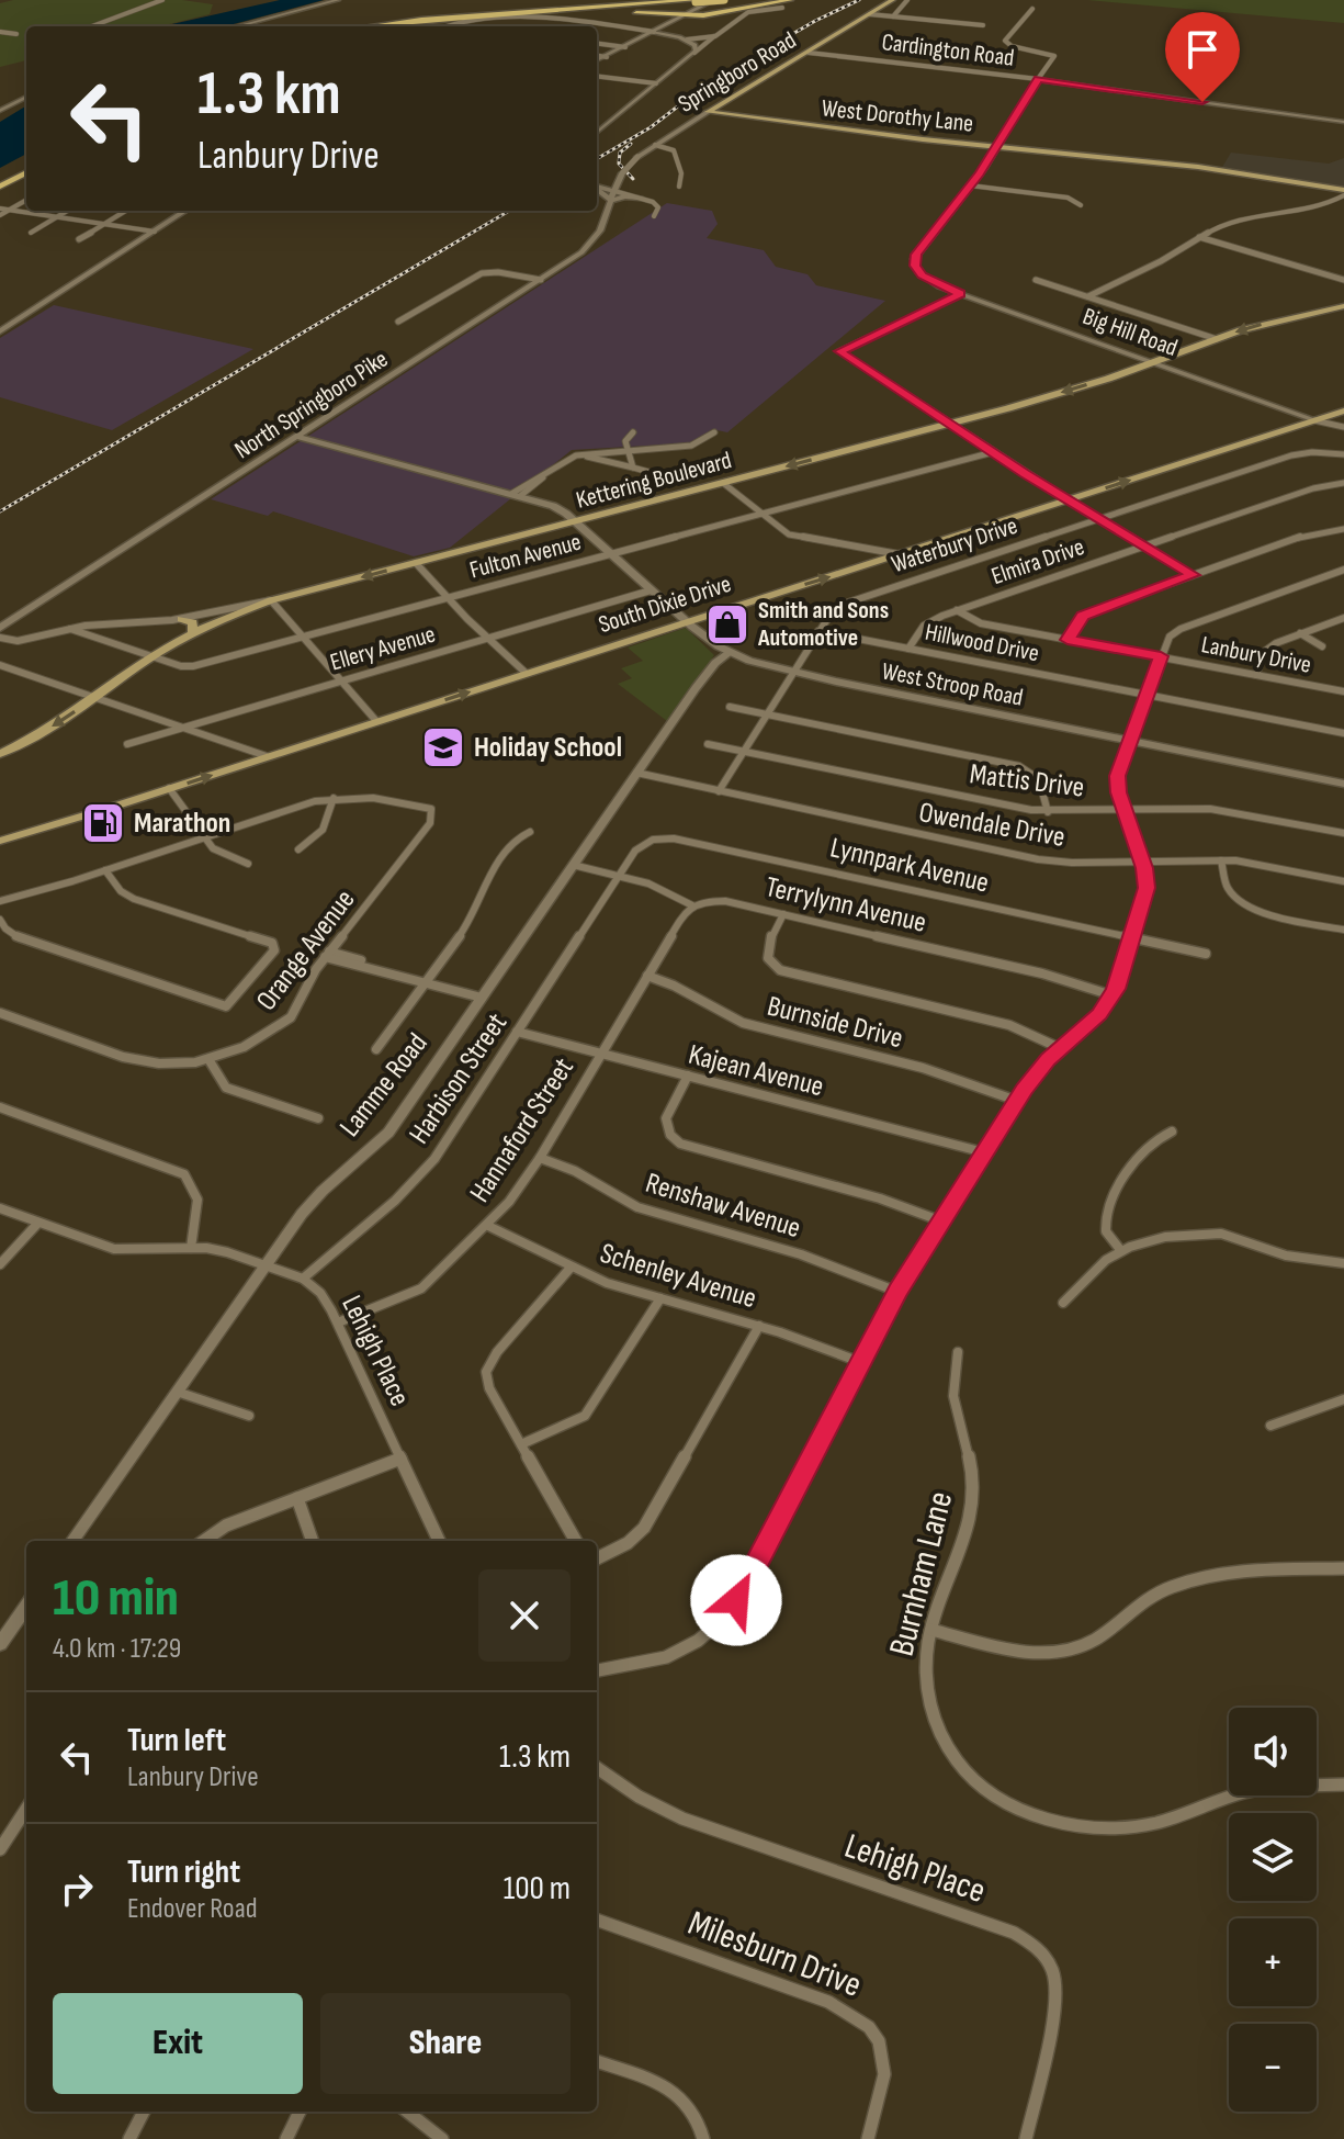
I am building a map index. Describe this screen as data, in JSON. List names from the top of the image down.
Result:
{
  "streets": {
    "main road": [
      "Springboro Road",
      "West Dorothy Lane",
      "North Springboro Pike",
      "Kettering Boulevard",
      "South Dixie Drive",
      "West Stroop Road"
    ],
    "street": [
      "Cardington Road",
      "Big Hill Road",
      "Waterbury Drive",
      "Fulton Avenue",
      "Elmira Drive",
      "Hillwood Drive",
      "Ellery Avenue",
      "Lanbury Drive",
      "Mattis Drive",
      "Owendale Drive",
      "Lynnpark Avenue",
      "Terrylynn Avenue",
      "Orange Avenue",
      "Burnside Drive",
      "Kajean Avenue",
      "Harbison Street",
      "Lamme Road",
      "Hannaford Street",
      "Renshaw Avenue",
      "Schenley Avenue",
      "Lehigh Place",
      "Burnham Lane",
      "Milesburn Drive"
    ]
  },
  "crossings": [
    ["Cardington Road", "Springboro Road"],
    ["Springboro Road", "West Dorothy Lane"],
    ["Springboro Road", "North Springboro Pike"],
    ["Big Hill Road", "Kettering Boulevard"],
    ["Big Hill Road", "South Dixie Drive"],
    ["North Springboro Pike", "West Stroop Road"],
    ["Kettering Boulevard", "Fulton Avenue"],
    ["Kettering Boulevard", "West Stroop Road"],
    ["Waterbury Drive", "Hillwood Drive"],
    ["Waterbury Drive", "West Stroop Road"],
    ["Waterbury Drive", "Mattis Drive"],
    ["Waterbury Drive", "Owendale Drive"],
    ["Fulton Avenue", "West Stroop Road"],
    ["Elmira Drive", "Hillwood Drive"],
    ["Elmira Drive", "Lanbury Drive"],
    ["South Dixie Drive", "West Stroop Road"],
    ["Ellery Avenue", "West Stroop Road"],
    ["West Stroop Road", "Lamme Road"],
    ["Owendale Drive", "Lamme Road"],
    ["Lynnpark Avenue", "Terrylynn Avenue"],
    ["Lynnpark Avenue", "Harbison Street"],
    ["Terrylynn Avenue", "Harbison Street"],
    ["Terrylynn Avenue", "Lamme Road"],
    ["Terrylynn Avenue", "Hannaford Street"],
    ["Burnside Drive", "Hannaford Street"],
    ["Kajean Avenue", "Harbison Street"],
    ["Kajean Avenue", "Hannaford Street"],
    ["Harbison Street", "Lehigh Place"],
    ["Lamme Road", "Lehigh Place"],
    ["Hannaford Street", "Renshaw Avenue"],
    ["Hannaford Street", "Schenley Avenue"],
    ["Hannaford Street", "Lehigh Place"]
  ],
  "one_way": ["Kettering Boulevard", "South Dixie Drive"],
  "places": {
    "shop": ["Smith and Sons Automotive"],
    "school or university": ["Holiday School"],
    "fuel station": ["Marathon"]
  },
  "page": {
    "turn": ["1.3 km", "Lanbury Drive"],
    "heading": ["10 min", "4.0 km · 17:29"],
    "list": [
      {
        "name": "Turn left",
        "note": "Lanbury Drive",
        "value": "1.3 km"
      },
      {
        "name": "Turn right",
        "note": "Endover Road",
        "value": "100 m"
      }
    ],
    "map_buttons": ["+", "−"],
    "buttons": ["Exit", "Share"]
  }
}
